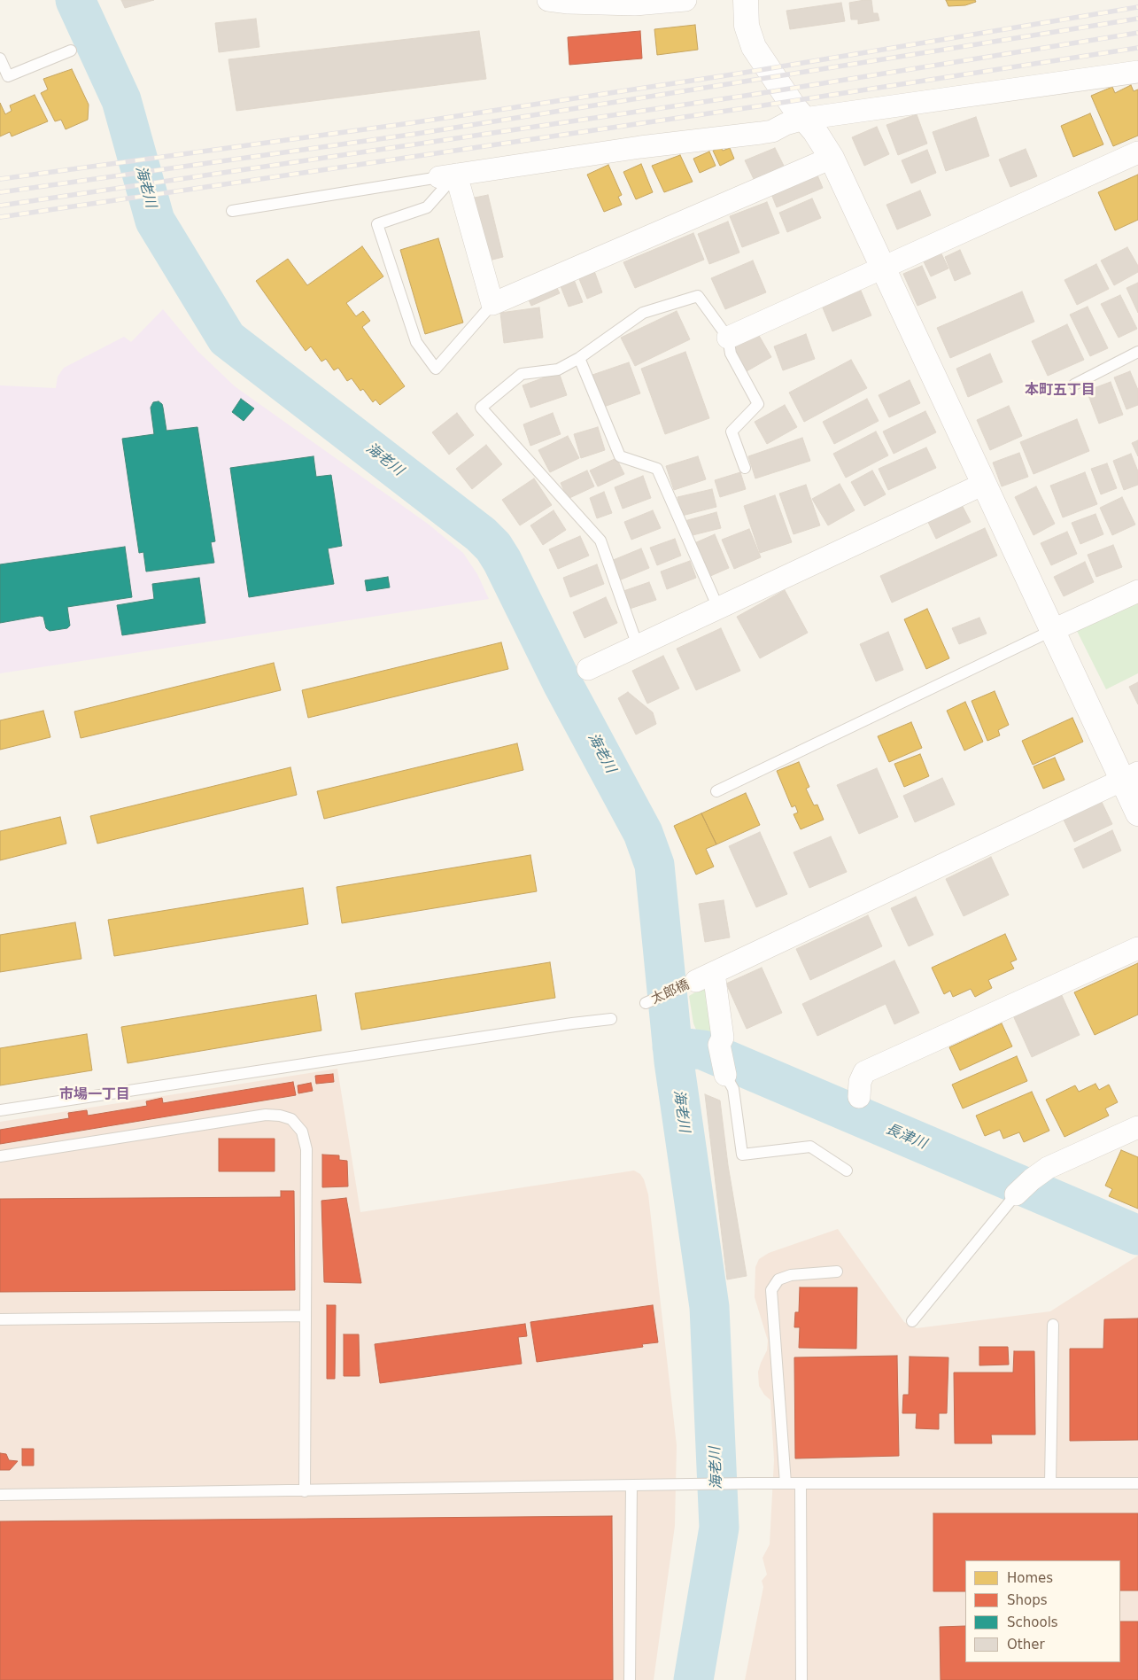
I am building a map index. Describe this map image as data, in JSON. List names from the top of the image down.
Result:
{
  "streets": {
    "lane": ["太郎橋"]
  },
  "districts": ["本町五丁目", "市場一丁目"],
  "water": ["海老川", "長津川"],
  "legend": [
    "Homes",
    "Shops",
    "Schools",
    "Other"
  ]
}
